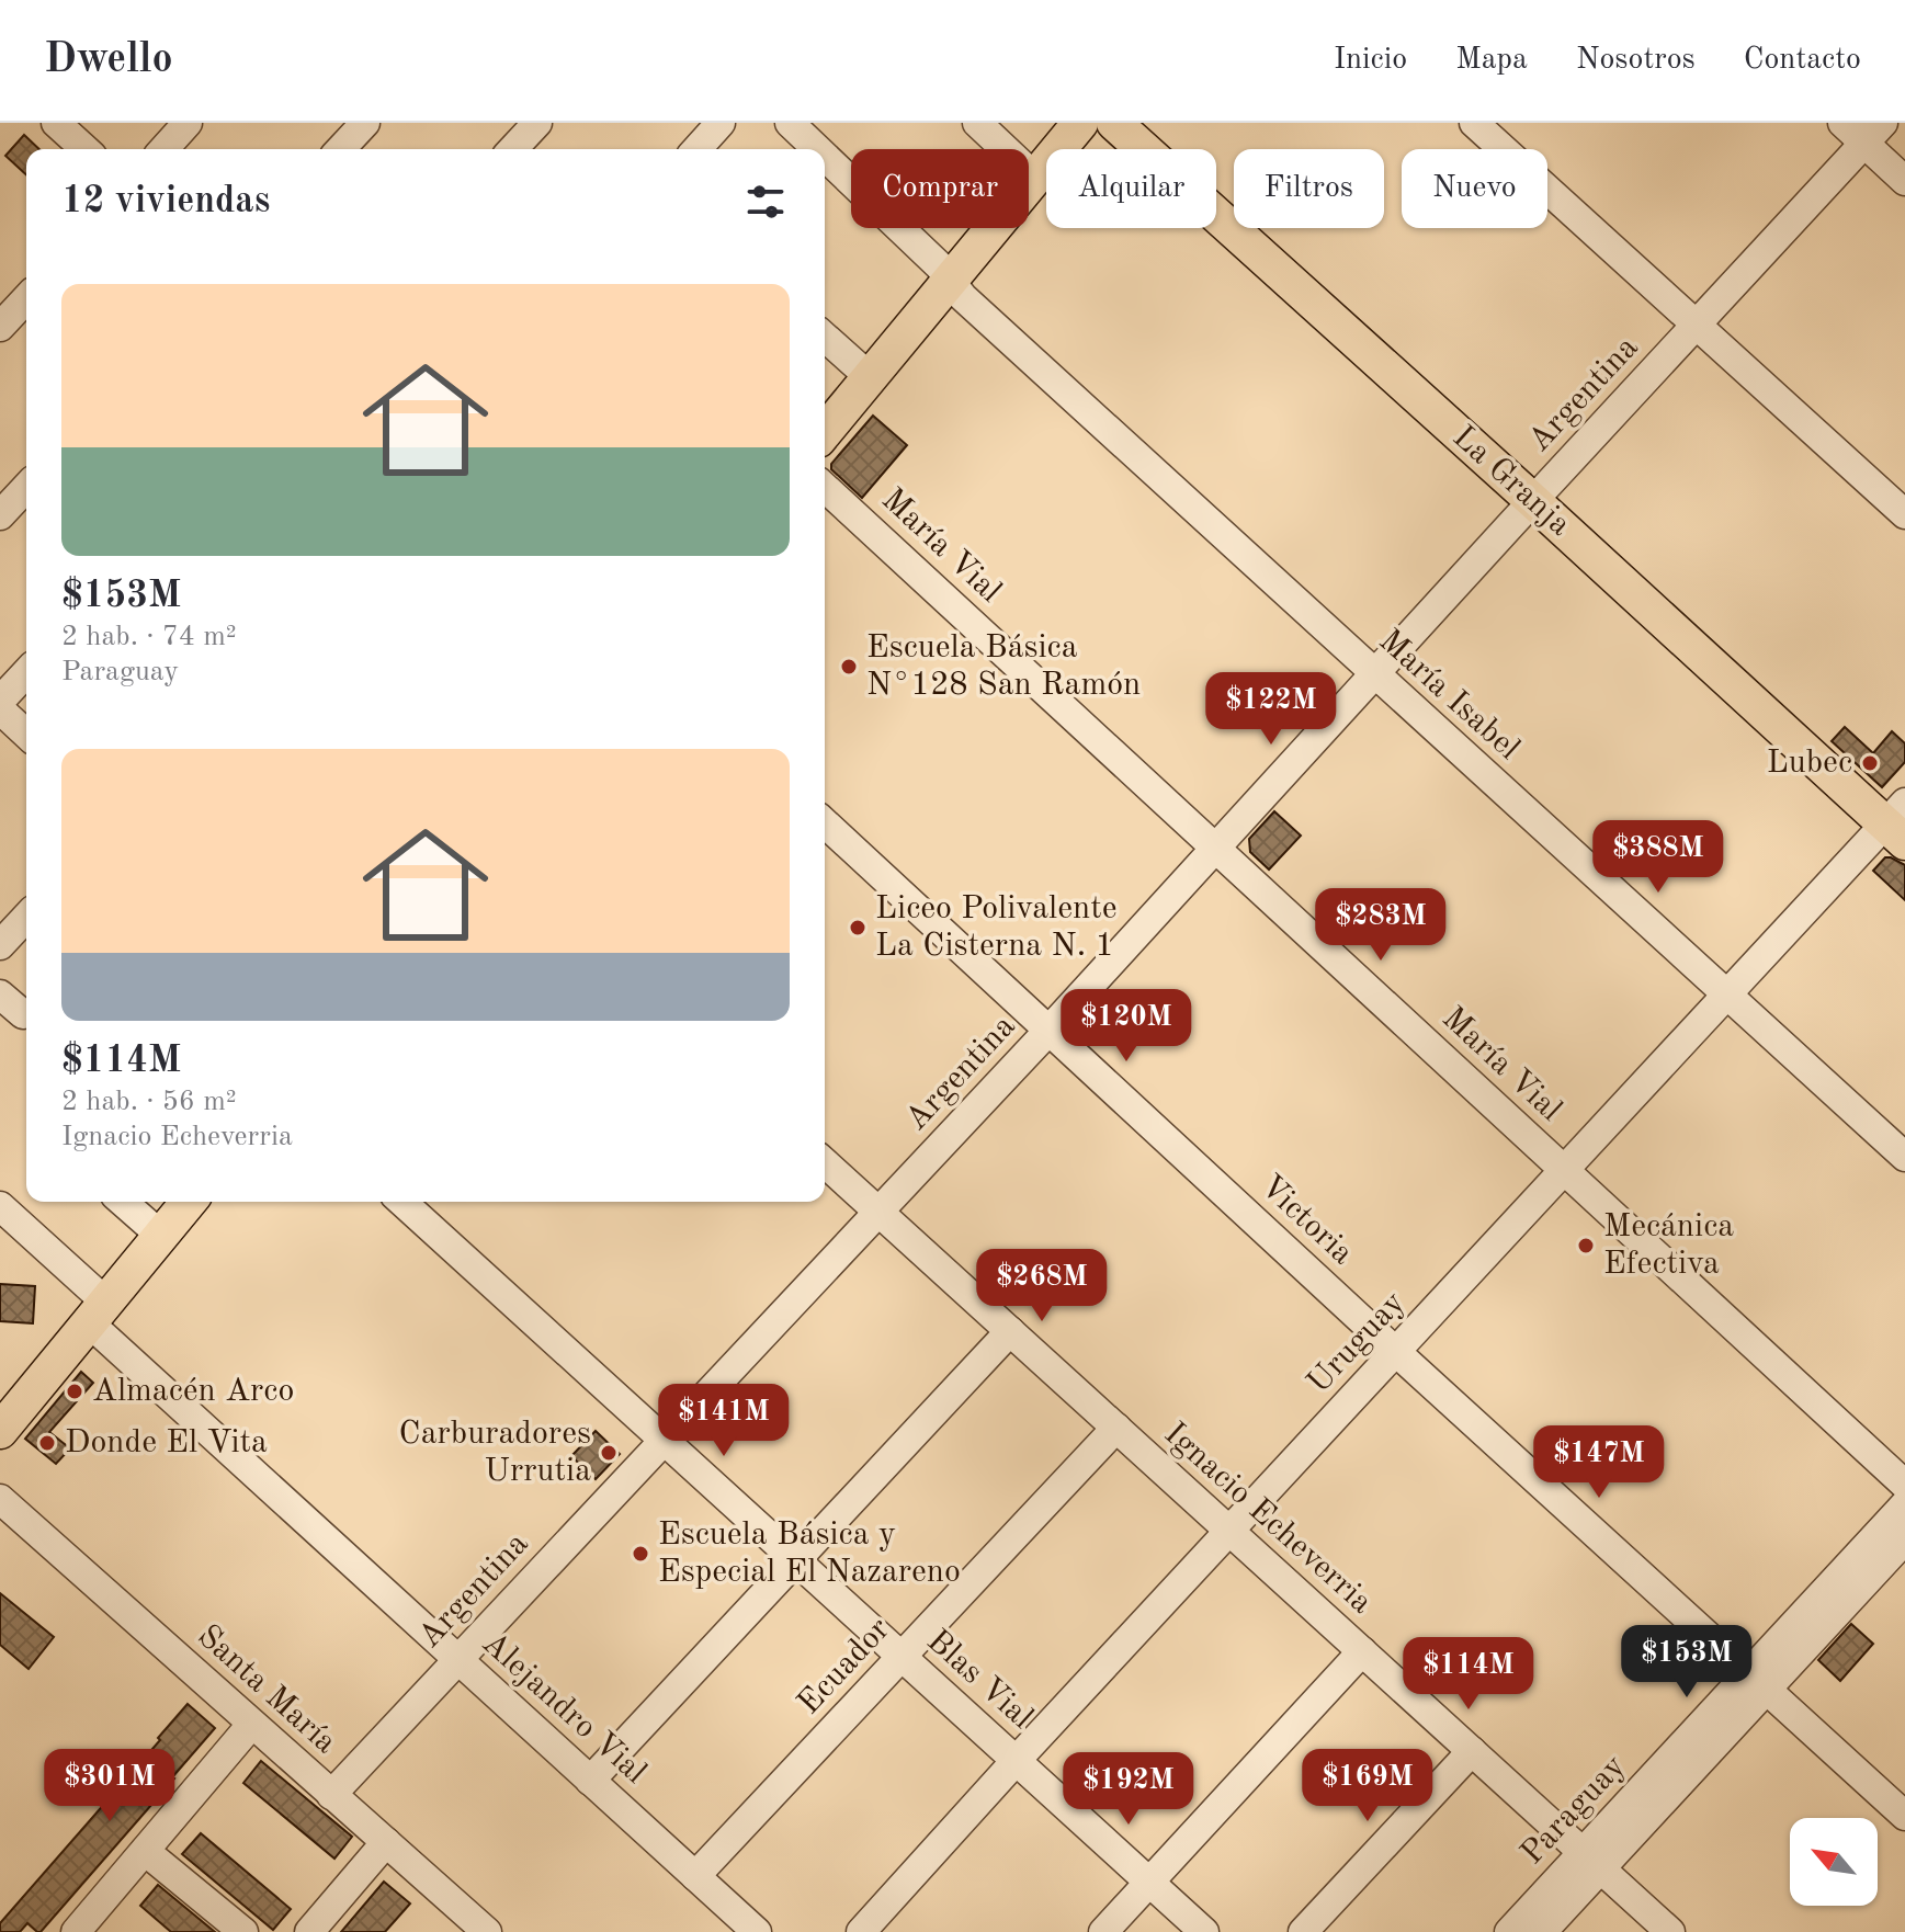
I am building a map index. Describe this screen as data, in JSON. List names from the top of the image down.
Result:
{
  "streets": {
    "main road": ["La Granja"],
    "street": [
      "Argentina",
      "María Vial",
      "María Isabel",
      "Victoria",
      "Uruguay",
      "Ignacio Echeverria",
      "Ecuador",
      "Blas Vial",
      "Santa María",
      "Alejandro Vial",
      "Paraguay"
    ]
  },
  "crossings": [
    ["Argentina", "La Granja"],
    ["Argentina", "María Vial"],
    ["Argentina", "María Isabel"],
    ["Argentina", "Victoria"],
    ["Argentina", "Ignacio Echeverria"],
    ["Argentina", "Blas Vial"],
    ["Argentina", "Santa María"],
    ["Argentina", "Alejandro Vial"],
    ["La Granja", "Uruguay"],
    ["María Vial", "Uruguay"],
    ["María Isabel", "Uruguay"],
    ["Victoria", "Uruguay"],
    ["Victoria", "Paraguay"],
    ["Uruguay", "Ignacio Echeverria"],
    ["Uruguay", "Blas Vial"],
    ["Ignacio Echeverria", "Ecuador"],
    ["Ignacio Echeverria", "Paraguay"],
    ["Ecuador", "Blas Vial"],
    ["Ecuador", "Alejandro Vial"]
  ],
  "places": [
    "Escuela Básica N°128 San Ramón",
    "Lubec",
    "Liceo Polivalente La Cisterna N. 1",
    "Mecánica Efectiva",
    "Almacén Arco",
    "Donde El Vita",
    "Carburadores Urrutia",
    "Escuela Básica y Especial El Nazareno"
  ],
  "north": "top left",
  "page": {
    "header": "Dwello",
    "nav": [
      "Inicio",
      "Mapa",
      "Nosotros",
      "Contacto"
    ],
    "chip": [
      "Comprar",
      "Alquilar",
      "Filtros",
      "Nuevo"
    ],
    "heading": "12 viviendas",
    "list": [
      {
        "name": "$153M",
        "note": "2 hab. · 74 m² · Paraguay"
      },
      {
        "name": "$114M",
        "note": "2 hab. · 56 m² · Ignacio Echeverria"
      }
    ],
    "price": [
      "$122M",
      "$388M",
      "$283M",
      "$120M",
      "$268M",
      "$141M",
      "$147M",
      "$153M",
      "$114M",
      "$301M",
      "$169M",
      "$192M"
    ]
  }
}
